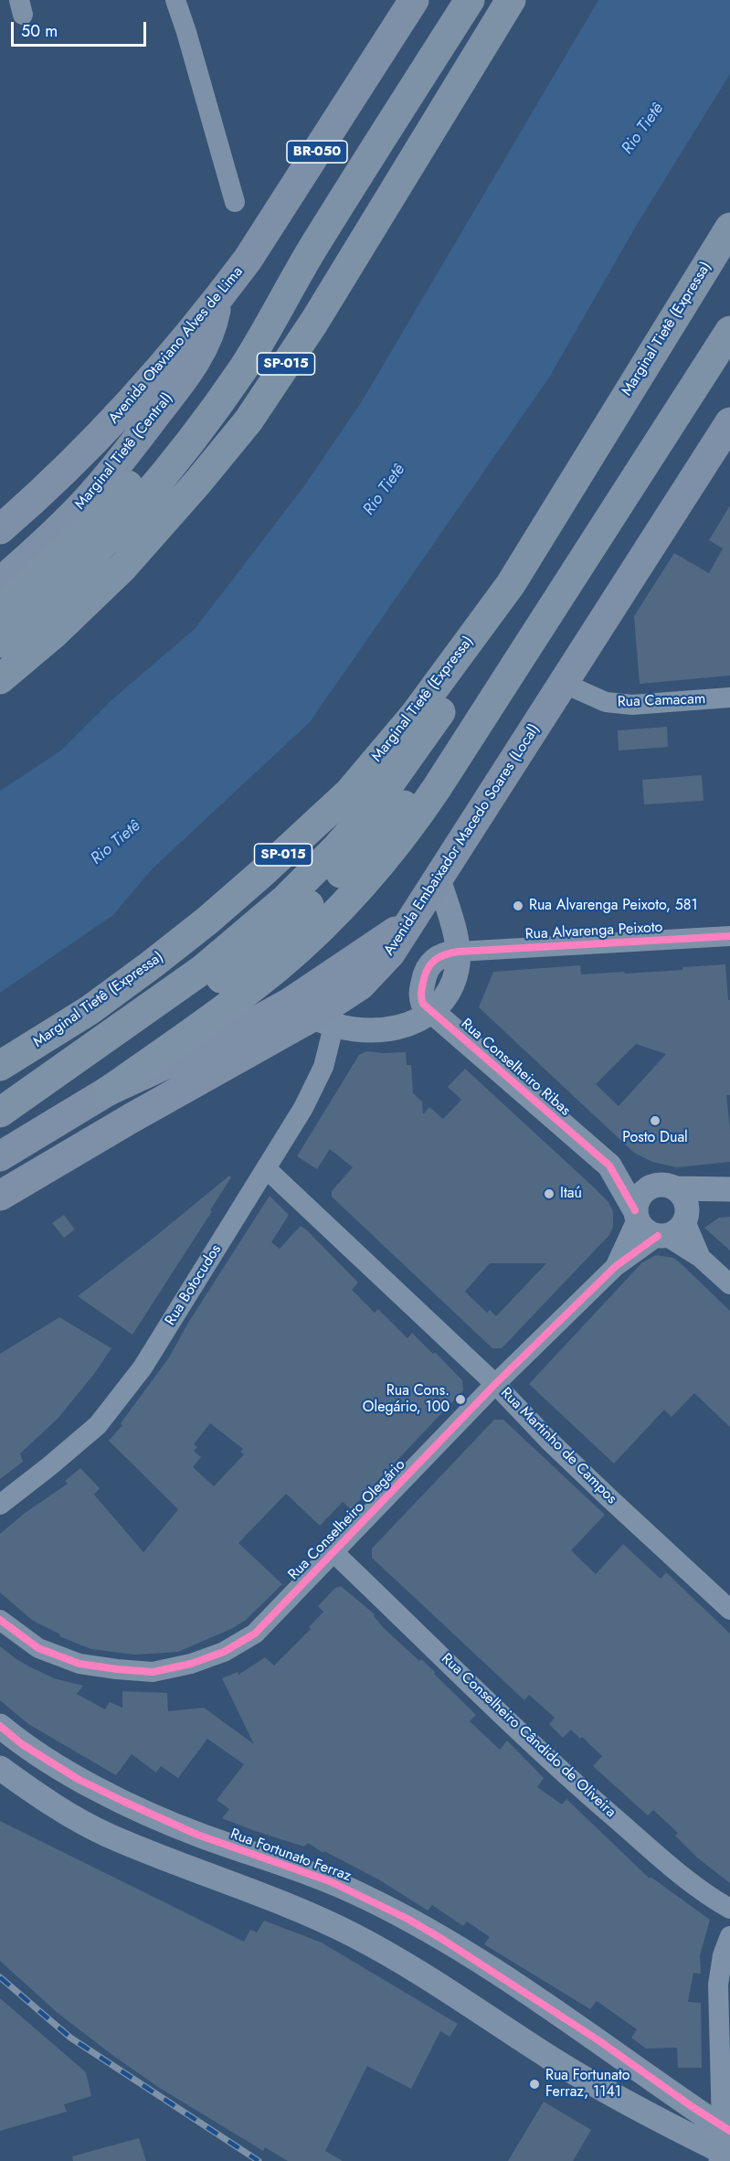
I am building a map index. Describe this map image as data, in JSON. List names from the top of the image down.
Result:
{
  "streets": {
    "highway": [
      "BR-050",
      "Marginal Tietê (Expressa)",
      "Avenida Otaviano Alves de Lima",
      "SP-015",
      "Marginal Tietê (Central)",
      "Avenida Embaixador Macedo Soares (Local)"
    ],
    "street": [
      "Rua Camacam",
      "Rua Alvarenga Peixoto",
      "Rua Conselheiro Ribas",
      "Rua Botocudos",
      "Rua Martinho de Campos",
      "Rua Conselheiro Olegário",
      "Rua Conselheiro Cândido de Oliveira",
      "Rua Fortunato Ferraz"
    ]
  },
  "crossings": [
    ["Avenida Otaviano Alves de Lima", "Marginal Tietê (Central)"],
    ["Rua Camacam", "Avenida Embaixador Macedo Soares (Local)"],
    ["Avenida Embaixador Macedo Soares (Local)", "Rua Botocudos"],
    ["Rua Alvarenga Peixoto", "Rua Conselheiro Ribas"],
    ["Rua Conselheiro Ribas", "Rua Conselheiro Olegário"],
    ["Rua Botocudos", "Rua Martinho de Campos"],
    ["Rua Martinho de Campos", "Rua Conselheiro Olegário"],
    ["Rua Conselheiro Olegário", "Rua Conselheiro Cândido de Oliveira"]
  ],
  "water": ["Rio Tietê"],
  "places": [
    "Rua Alvarenga Peixoto, 581",
    "Posto Dual",
    "Itaú",
    "Rua Cons. Olegário, 100",
    "Rua Fortunato Ferraz, 1141"
  ],
  "scale_bar": "50 m"
}
